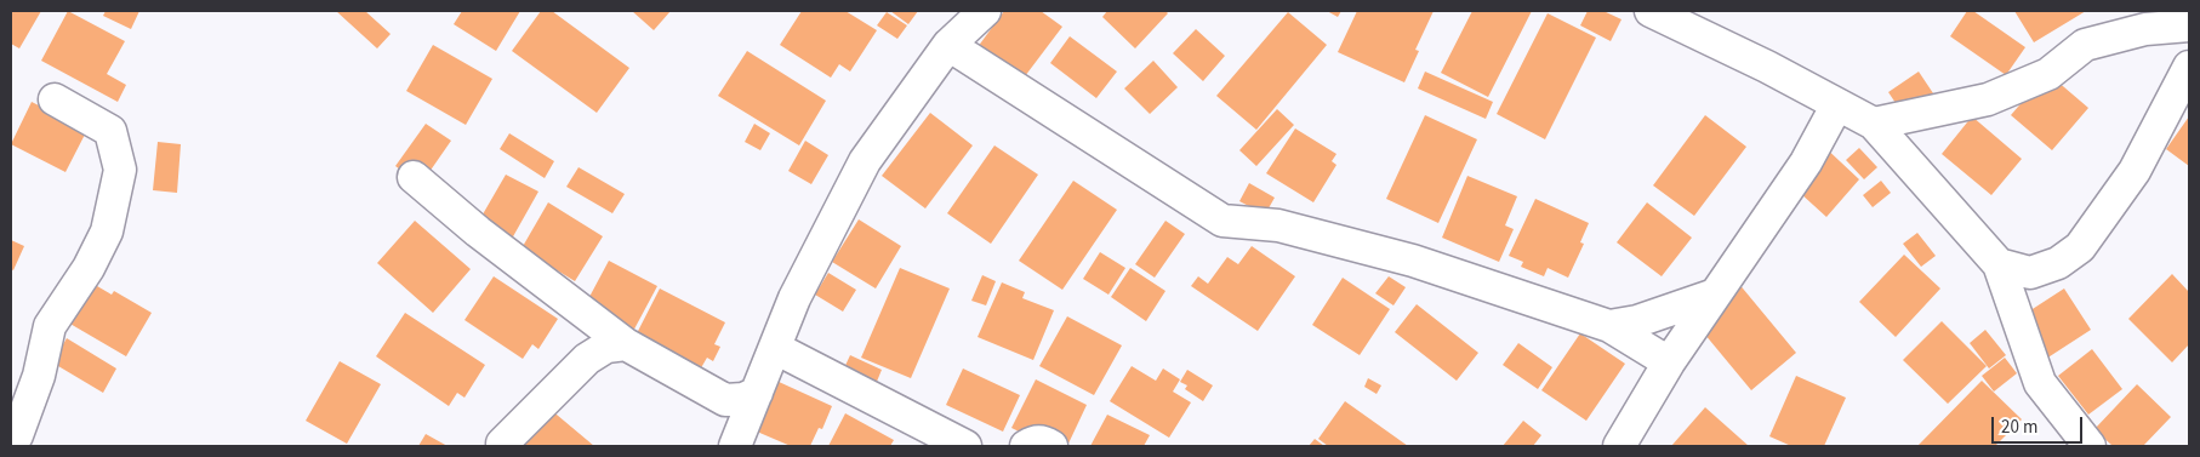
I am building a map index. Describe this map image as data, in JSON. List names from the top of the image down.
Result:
{
  "scale_bar": "20 m"
}
